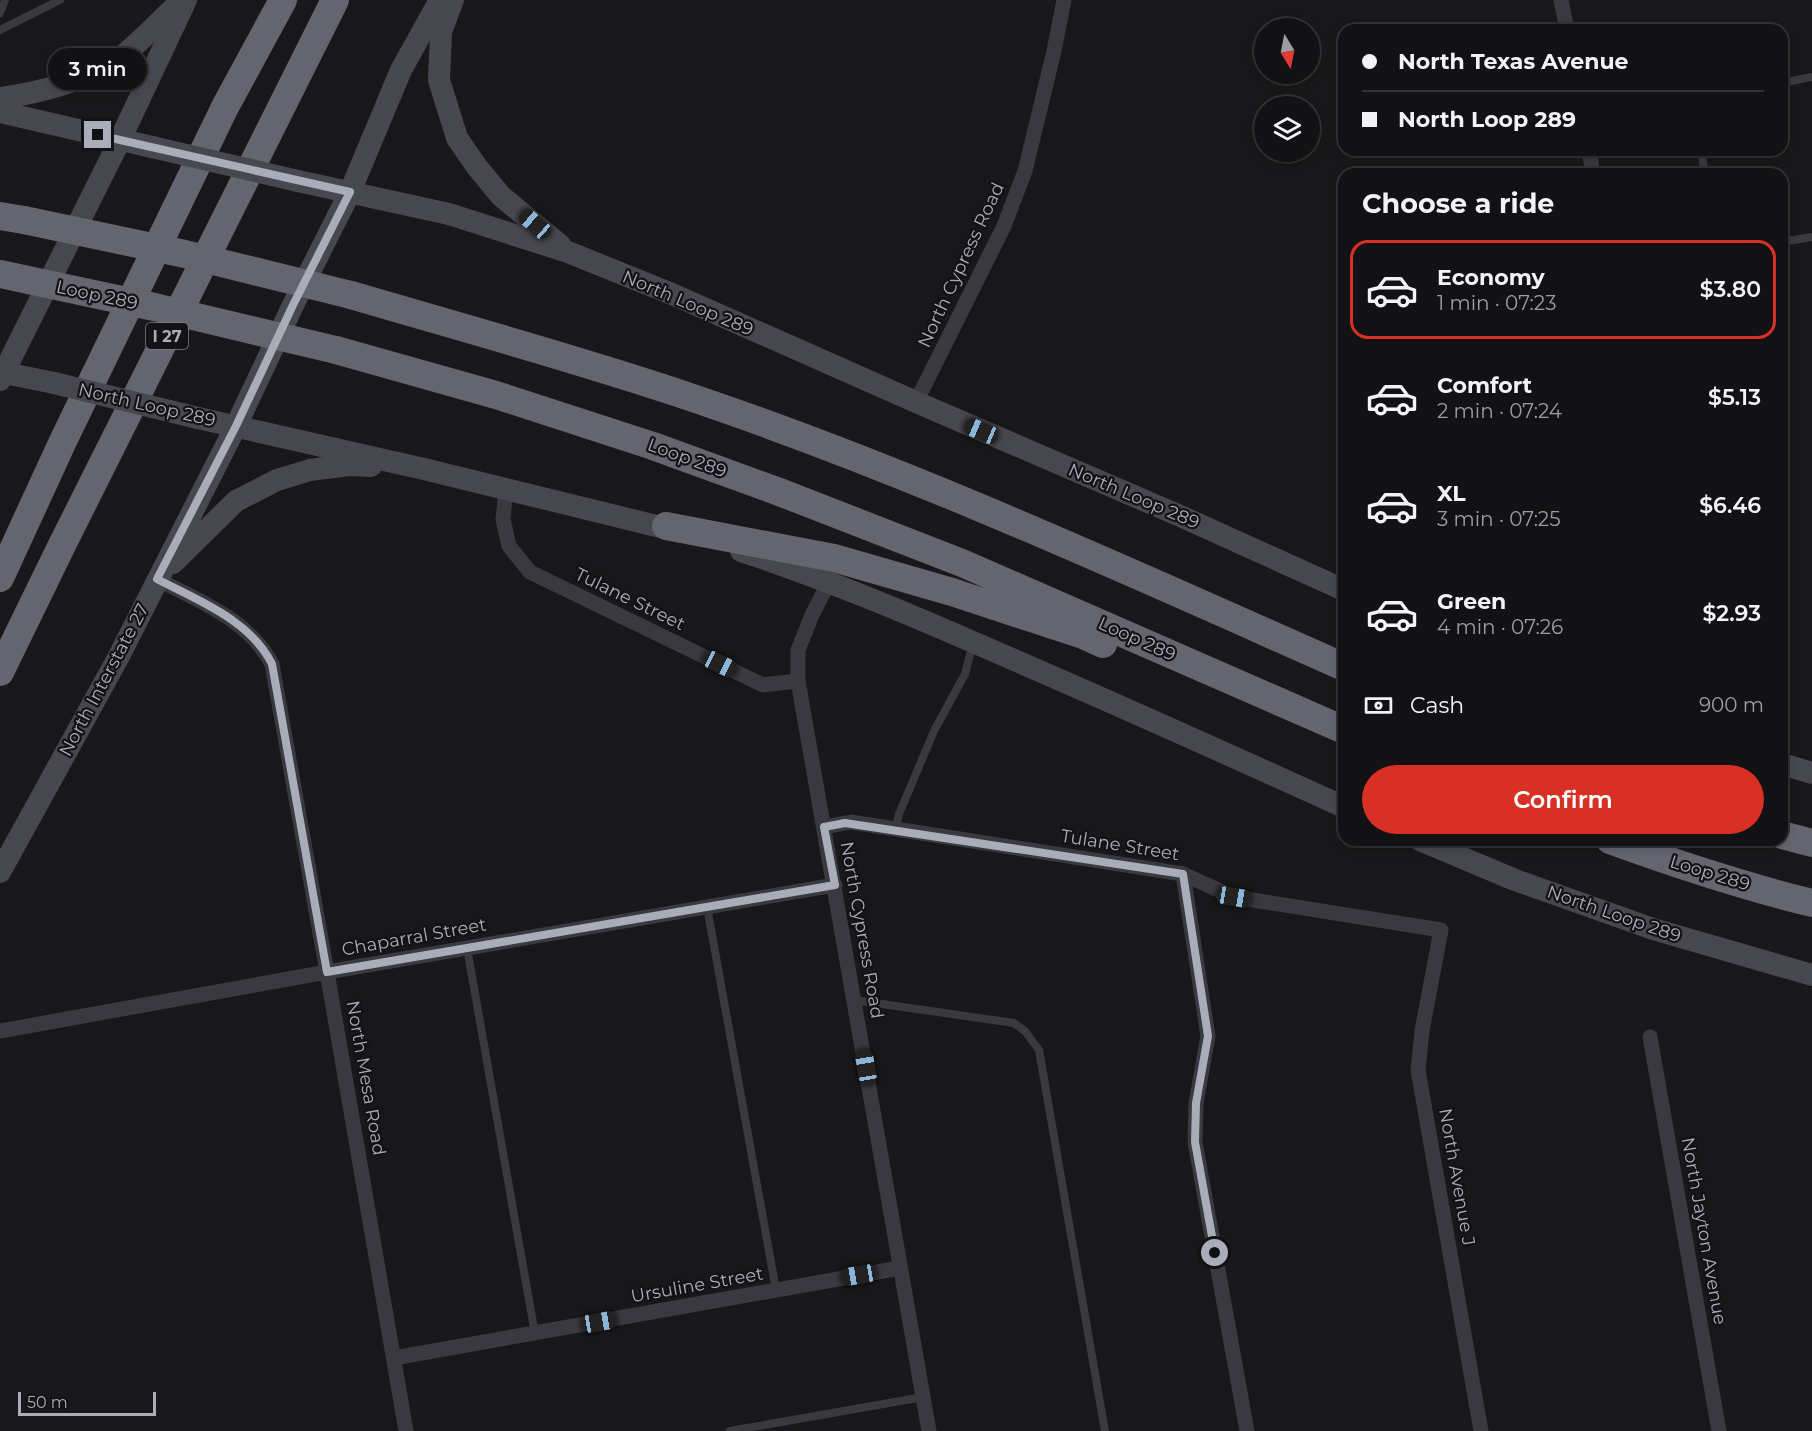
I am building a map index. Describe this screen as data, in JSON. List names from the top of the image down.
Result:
{
  "streets": {
    "highway": ["Loop 289", "I 27"],
    "main road": ["North Loop 289", "North Interstate 27"],
    "street": [
      "North Cypress Road",
      "Tulane Street",
      "Chaparral Street",
      "North Mesa Road",
      "North Avenue J",
      "North Jayton Avenue",
      "Ursuline Street"
    ]
  },
  "crossings": [
    ["North Cypress Road", "North Loop 289"],
    ["North Cypress Road", "Tulane Street"],
    ["North Cypress Road", "Chaparral Street"],
    ["North Cypress Road", "Ursuline Street"],
    ["North Loop 289", "Tulane Street"],
    ["North Loop 289", "North Interstate 27"],
    ["Tulane Street", "North Avenue J"],
    ["North Interstate 27", "North Mesa Road"],
    ["Chaparral Street", "North Mesa Road"],
    ["North Mesa Road", "Ursuline Street"]
  ],
  "scale_bar": "50 m",
  "north": "bottom",
  "page": {
    "banner": ["North Texas Avenue", "North Loop 289"],
    "bubble": "3 min",
    "heading": "Choose a ride",
    "list": [
      {
        "name": "Economy",
        "note": "1 min · 07:23",
        "value": "$3.80"
      },
      {
        "name": "Comfort",
        "note": "2 min · 07:24",
        "value": "$5.13"
      },
      {
        "name": "XL",
        "note": "3 min · 07:25",
        "value": "$6.46"
      },
      {
        "name": "Green",
        "note": "4 min · 07:26",
        "value": "$2.93"
      }
    ],
    "pay": ["Cash", "900 m"],
    "buttons": "Confirm",
    "scale": "50 m"
  }
}
